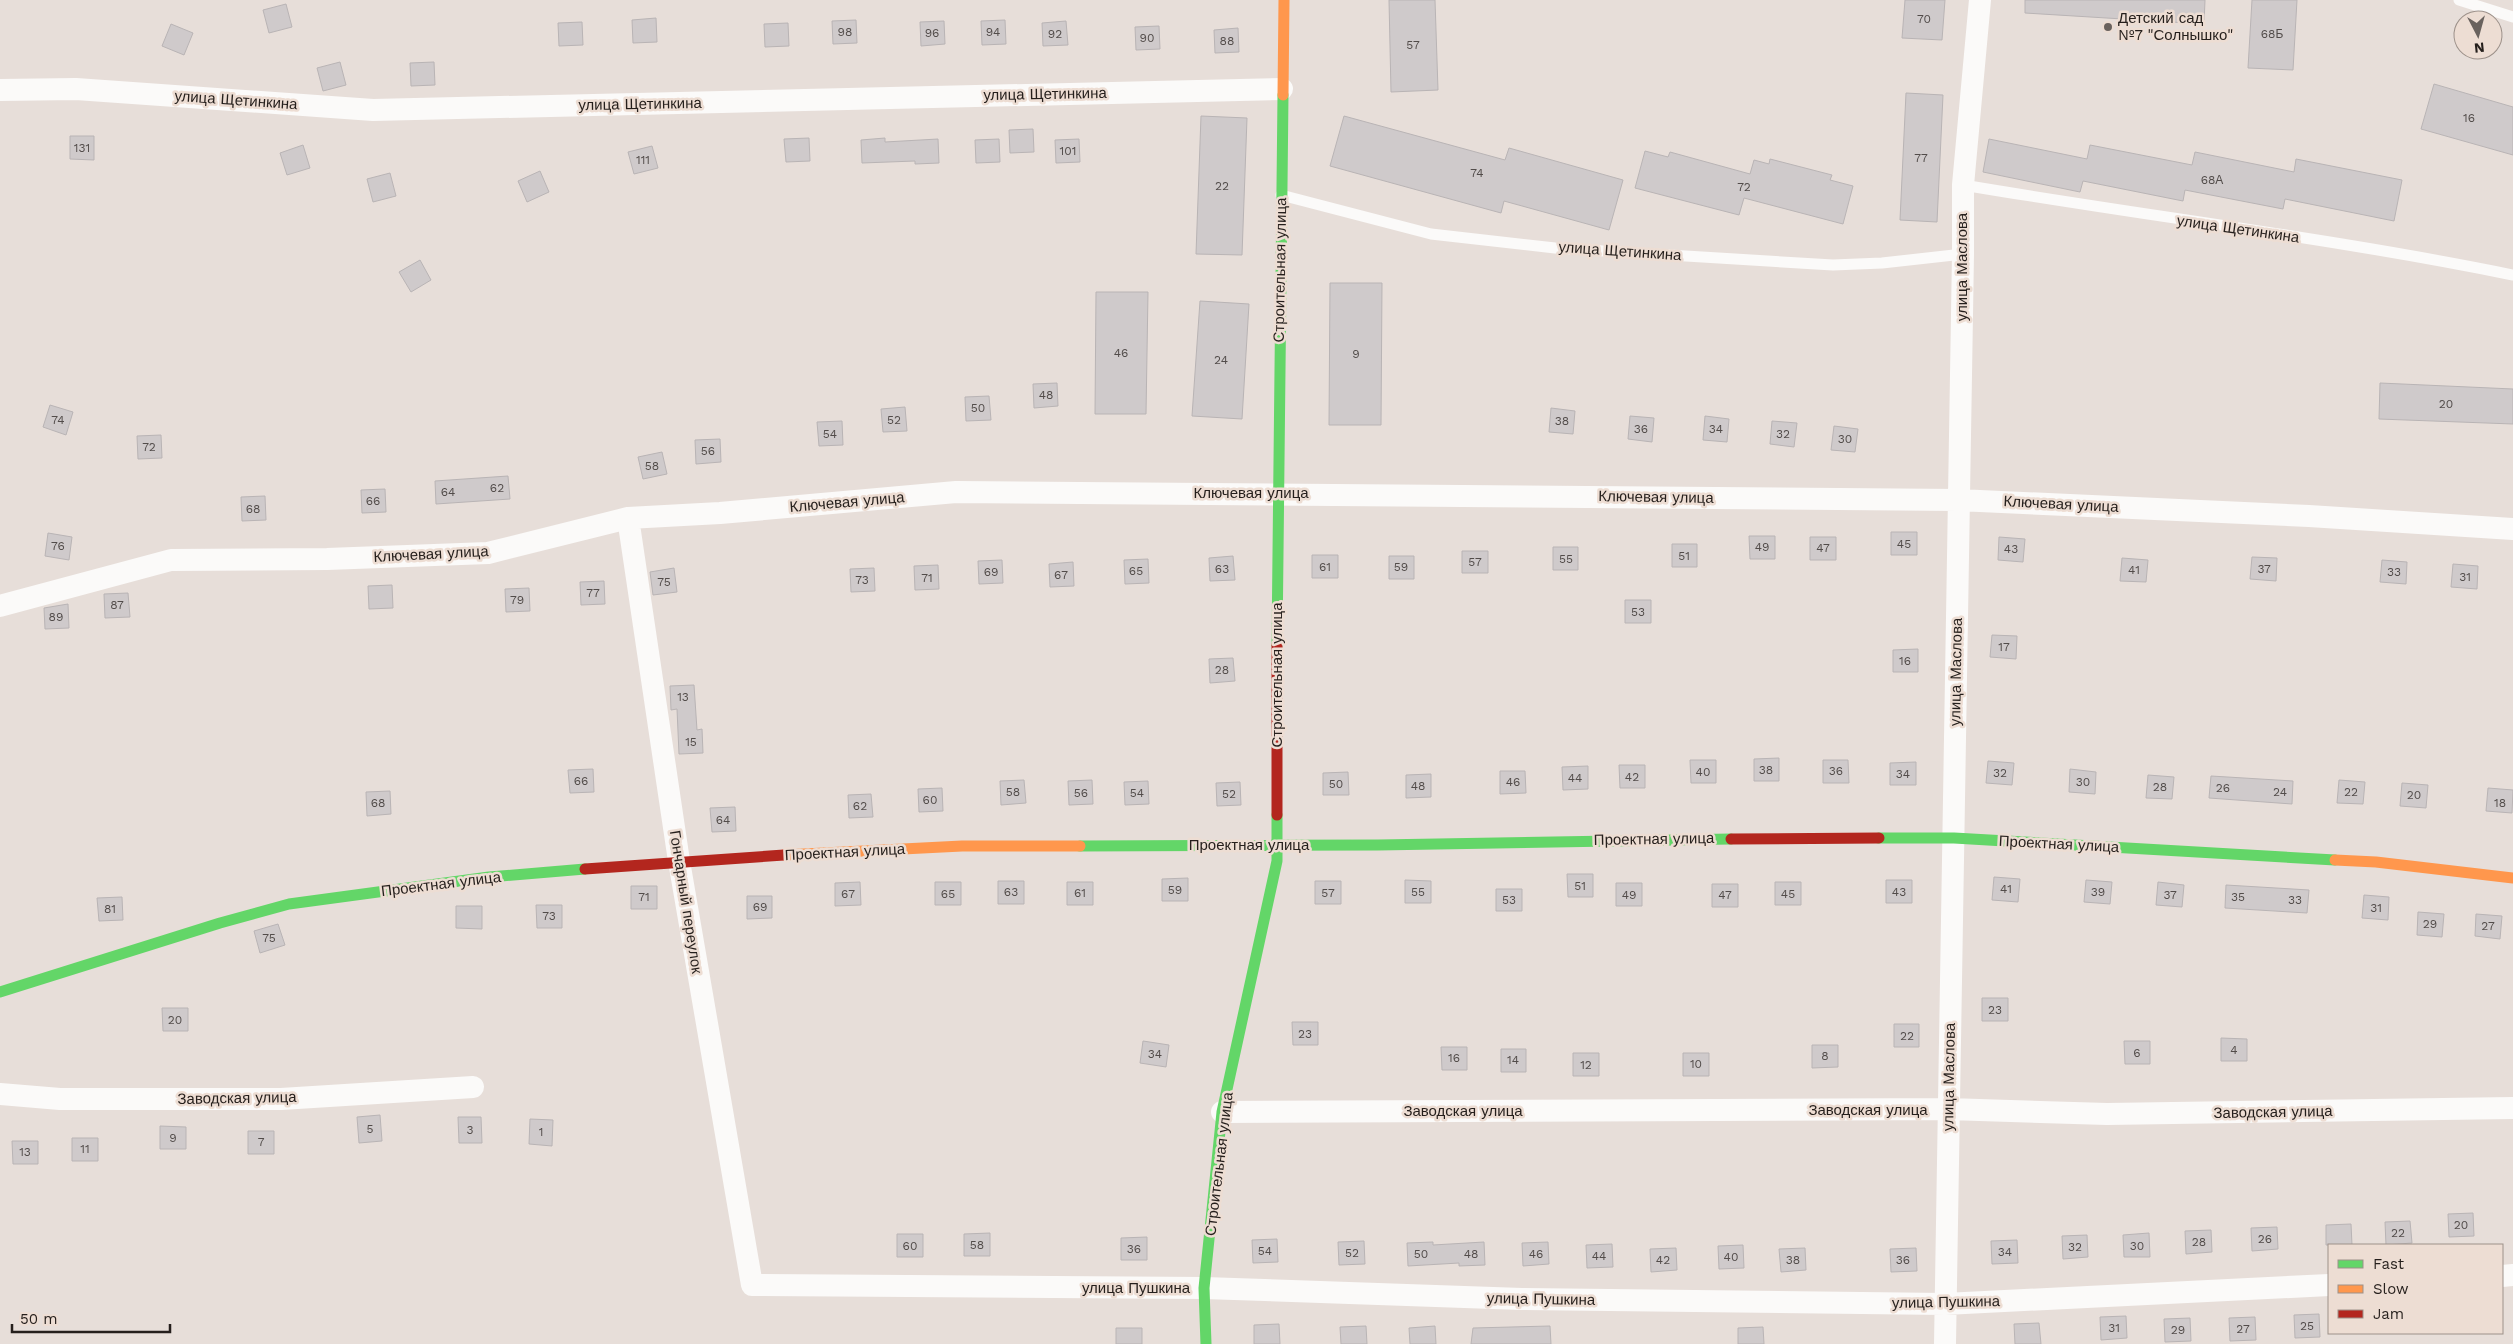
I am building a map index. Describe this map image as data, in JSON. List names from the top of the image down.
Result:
{
  "streets": {
    "street": [
      "улица Щетинкина",
      "улица Маслова",
      "Строительная улица",
      "Ключевая улица",
      "Проектная улица",
      "Гончарный переулок",
      "Заводская улица",
      "улица Пушкина"
    ]
  },
  "crossings": [
    ["улица Щетинкина", "улица Маслова"],
    ["улица Щетинкина", "Строительная улица"],
    ["улица Маслова", "Ключевая улица"],
    ["улица Маслова", "Проектная улица"],
    ["улица Маслова", "Заводская улица"],
    ["улица Маслова", "улица Пушкина"],
    ["Строительная улица", "Ключевая улица"],
    ["Строительная улица", "Проектная улица"],
    ["Строительная улица", "Заводская улица"],
    ["Строительная улица", "улица Пушкина"],
    ["Ключевая улица", "Гончарный переулок"],
    ["Проектная улица", "Гончарный переулок"],
    ["Гончарный переулок", "улица Пушкина"]
  ],
  "places": ["Детский сад №7 \"Солнышко\""],
  "house_numbers": [
    "70",
    "98",
    "94",
    "96",
    "92",
    "68Б",
    "90",
    "88",
    "57",
    "16",
    "131",
    "101",
    "77",
    "111",
    "74",
    "68А",
    "22",
    "72",
    "46",
    "9",
    "24",
    "48",
    "20",
    "50",
    "74",
    "52",
    "38",
    "36",
    "34",
    "54",
    "32",
    "30",
    "72",
    "56",
    "58",
    "62",
    "64",
    "66",
    "68",
    "45",
    "76",
    "49",
    "47",
    "43",
    "51",
    "55",
    "57",
    "61",
    "59",
    "63",
    "37",
    "41",
    "65",
    "69",
    "33",
    "67",
    "31",
    "71",
    "73",
    "75",
    "77",
    "79",
    "87",
    "53",
    "89",
    "17",
    "16",
    "28",
    "13",
    "15",
    "38",
    "36",
    "40",
    "32",
    "34",
    "42",
    "44",
    "66",
    "46",
    "30",
    "50",
    "48",
    "28",
    "26",
    "58",
    "24",
    "22",
    "56",
    "54",
    "52",
    "20",
    "60",
    "68",
    "18",
    "62",
    "64",
    "51",
    "41",
    "59",
    "63",
    "55",
    "43",
    "39",
    "61",
    "57",
    "67",
    "65",
    "45",
    "49",
    "47",
    "37",
    "71",
    "35",
    "53",
    "33",
    "69",
    "31",
    "81",
    "73",
    "29",
    "27",
    "75",
    "23",
    "20",
    "23",
    "22",
    "4",
    "6",
    "34",
    "8",
    "16",
    "14",
    "10",
    "12",
    "5",
    "3",
    "1",
    "9",
    "7",
    "11",
    "13",
    "20",
    "22",
    "26",
    "28",
    "58",
    "60",
    "30",
    "32",
    "36",
    "54",
    "34",
    "52",
    "50",
    "48",
    "46",
    "44",
    "40",
    "42",
    "38",
    "36",
    "25",
    "31",
    "27",
    "29"
  ],
  "legend": ["Fast", "Slow", "Jam"],
  "scale_bar": "50 m",
  "north": "bottom"
}
